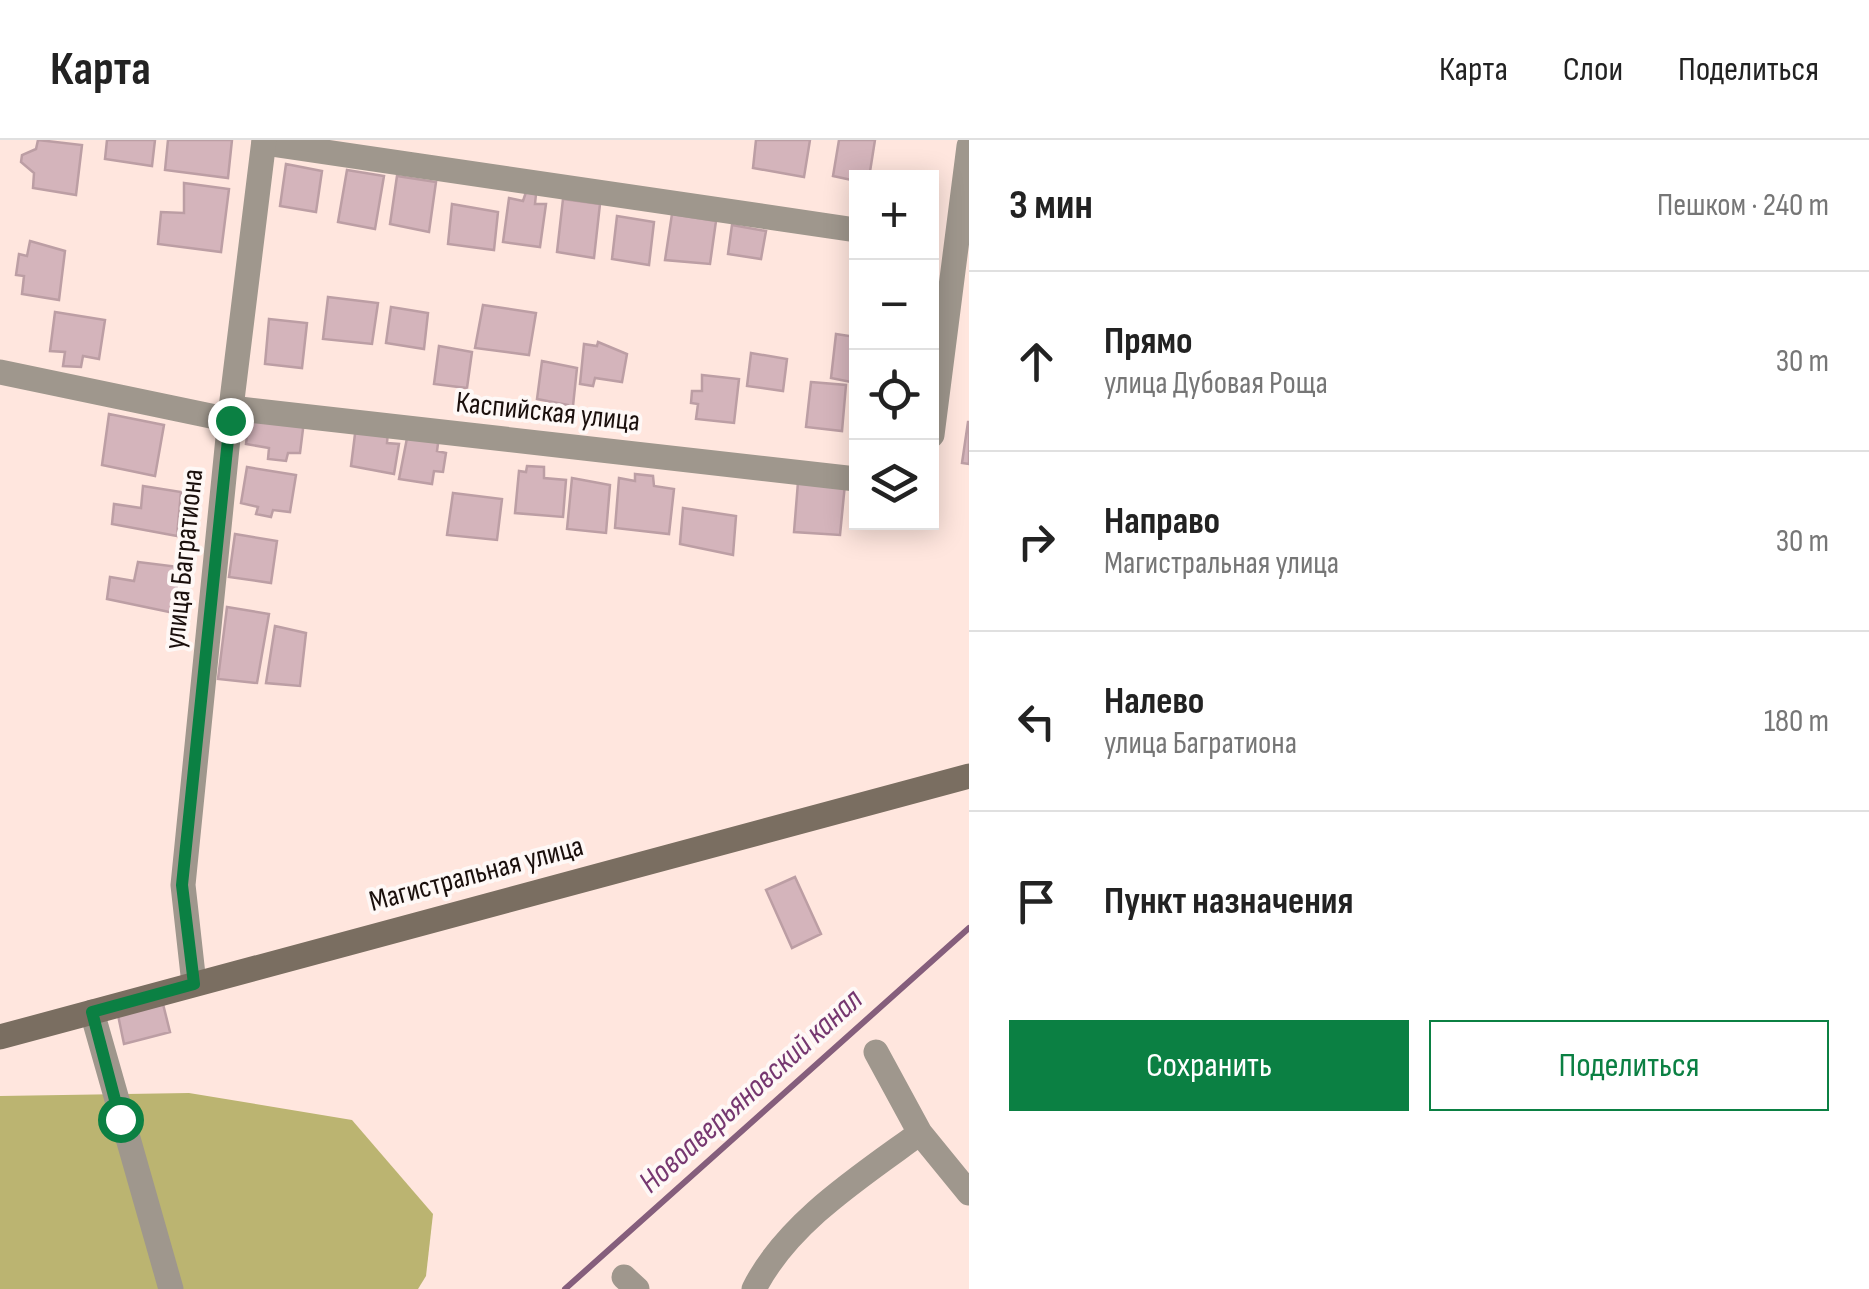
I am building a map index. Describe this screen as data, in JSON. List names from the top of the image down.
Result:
{
  "streets": {
    "main road": ["Магистральная улица"],
    "street": ["Каспийская улица", "улица Багратиона"]
  },
  "crossings": [
    ["Каспийская улица", "улица Багратиона"],
    ["улица Багратиона", "Магистральная улица"]
  ],
  "water": ["Новоаверьяновский канал"],
  "page": {
    "header": "Карта",
    "nav": ["Карта", "Слои", "Поделиться"],
    "heading": ["3 мин", "Пешком · 240 m"],
    "map_buttons": ["+", "−"],
    "list": [
      ["Прямо", "улица Дубовая Роща", "30 m"],
      ["Направо", "Магистральная улица", "30 m"],
      ["Налево", "улица Багратиона", "180 m"],
      "Пункт назначения"
    ],
    "buttons": ["Сохранить", "Поделиться"]
  }
}
